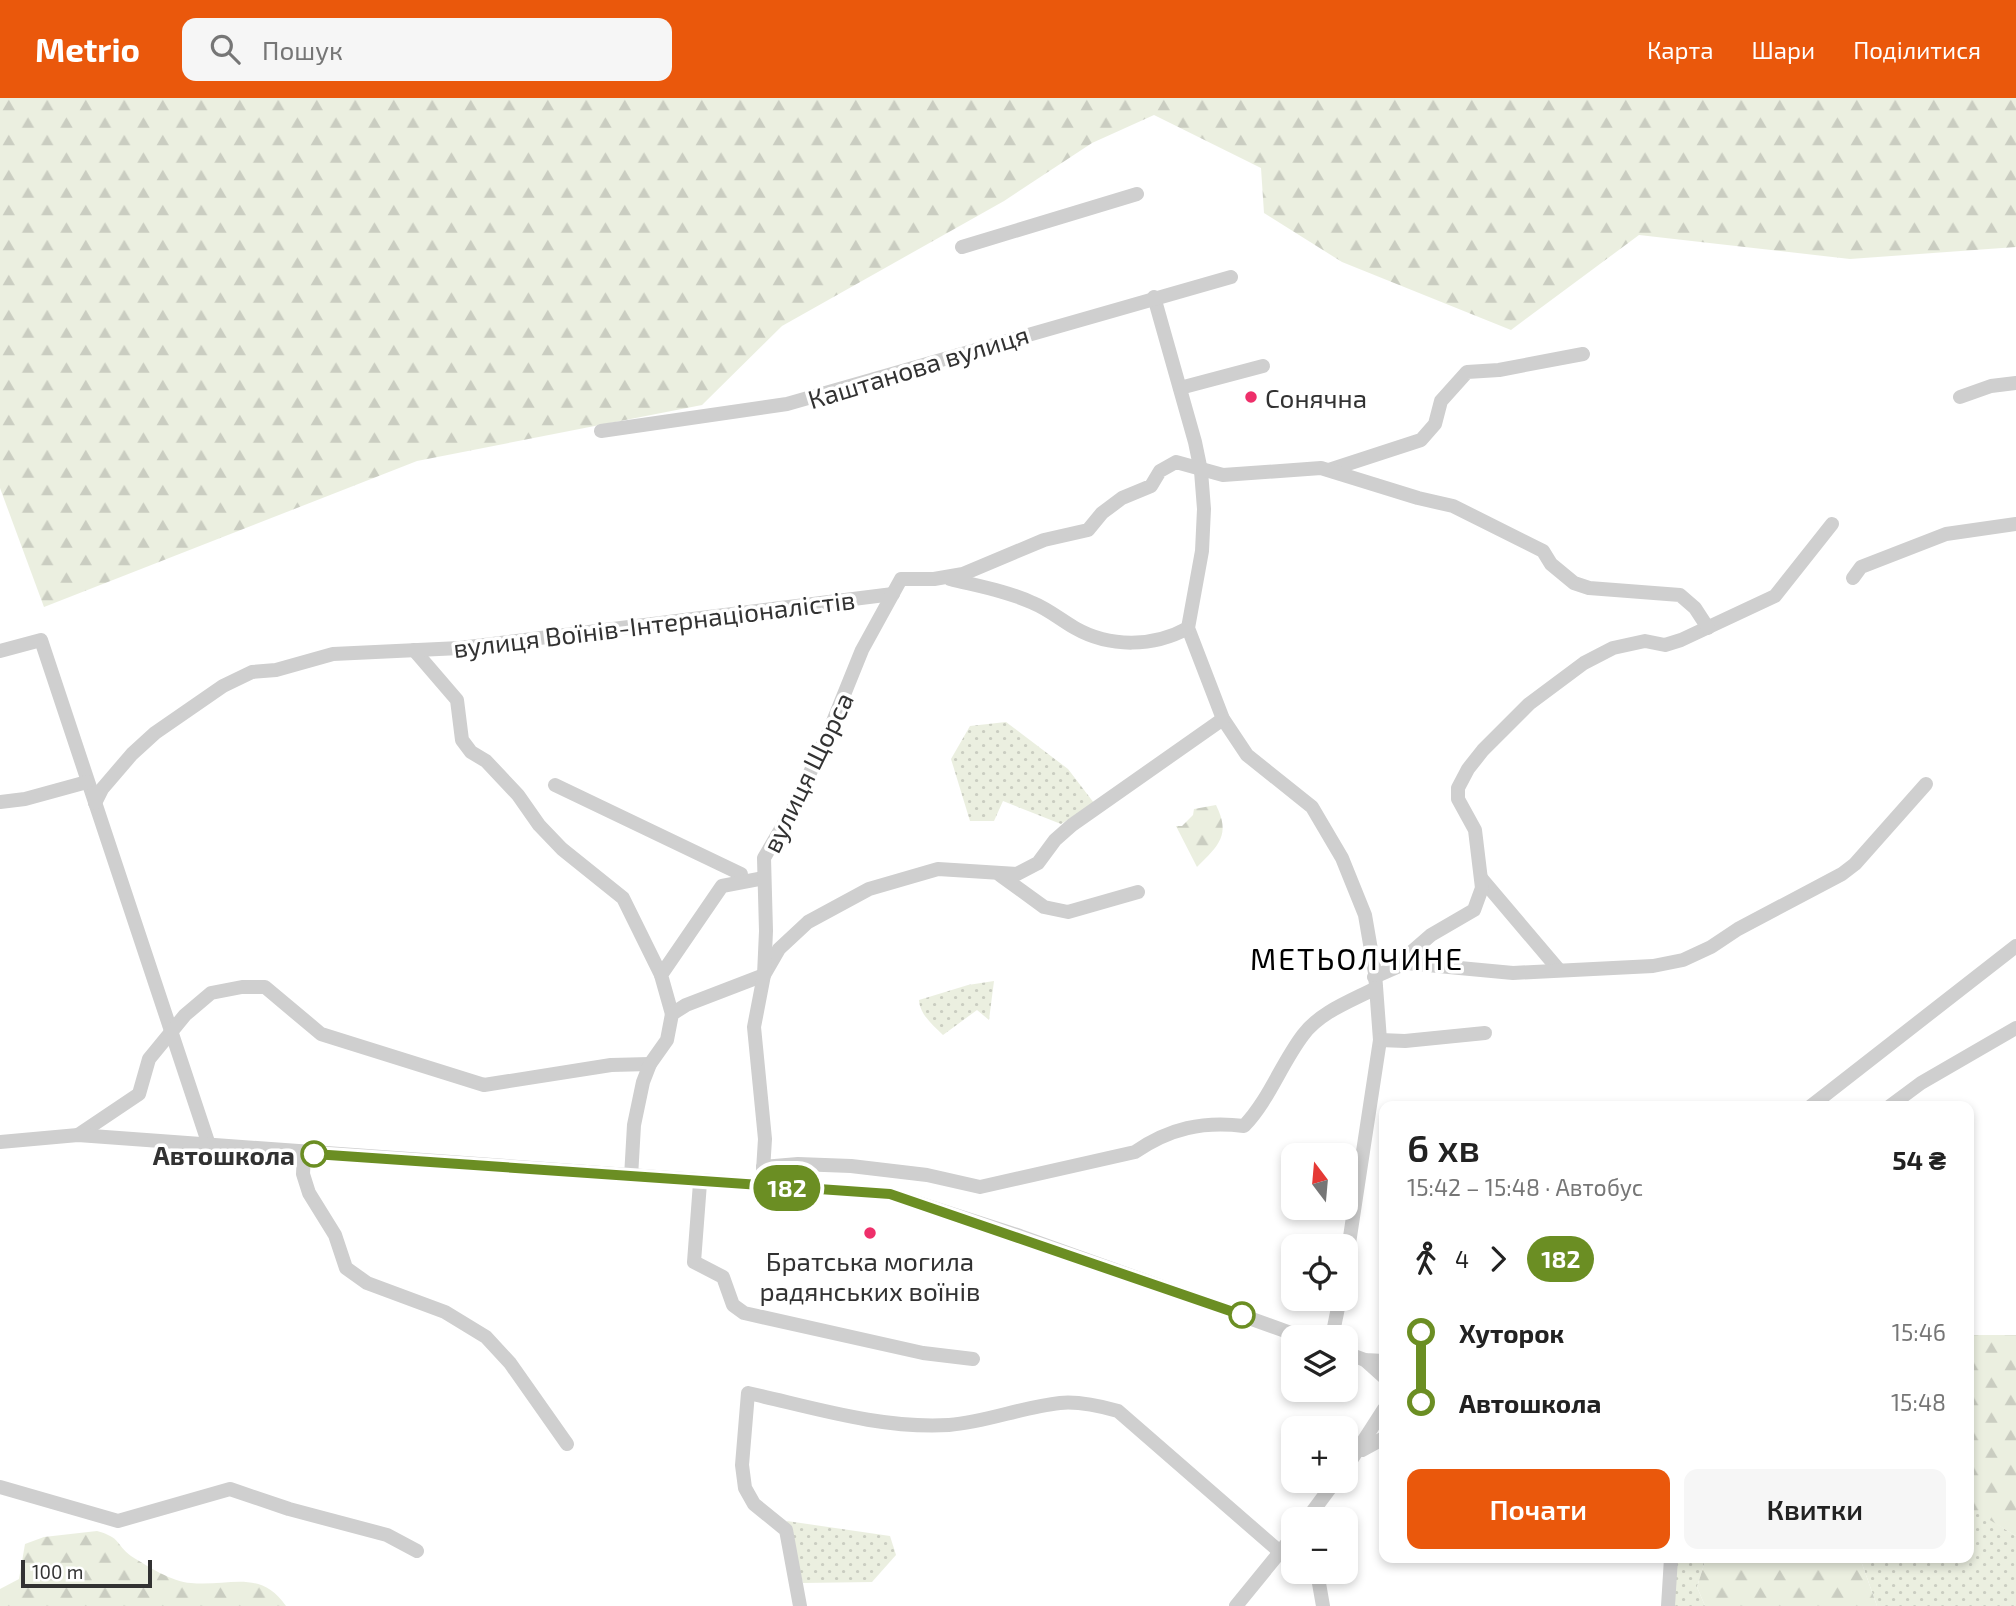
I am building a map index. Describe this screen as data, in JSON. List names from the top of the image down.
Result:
{
  "streets": {
    "street": ["Каштанова вулиця", "вулиця Воїнів-Інтернаціоналістів", "вулиця Щорса"]
  },
  "crossings": [
    ["вулиця Воїнів-Інтернаціоналістів", "вулиця Щорса"]
  ],
  "districts": ["МЕТЬОЛЧИНЕ"],
  "places": ["Сонячна", "Автошкола", "Братська могила радянських воїнів"],
  "lines": ["bus line 182"],
  "scale_bar": "100 m",
  "north": "top",
  "page": {
    "header": "Metrio",
    "search": "Пошук",
    "nav": ["Карта", "Шари", "Поділитися"],
    "on_map": "182",
    "heading": ["6 хв", "15:42 – 15:48 · Автобус", "54 ₴"],
    "map_buttons": ["+", "−"],
    "legs": ["4", "182"],
    "list": [
      {
        "name": "Хуторок",
        "value": "15:46"
      },
      {
        "name": "Автошкола",
        "value": "15:48"
      }
    ],
    "buttons": ["Почати", "Квитки"],
    "scale": "100 m"
  }
}
